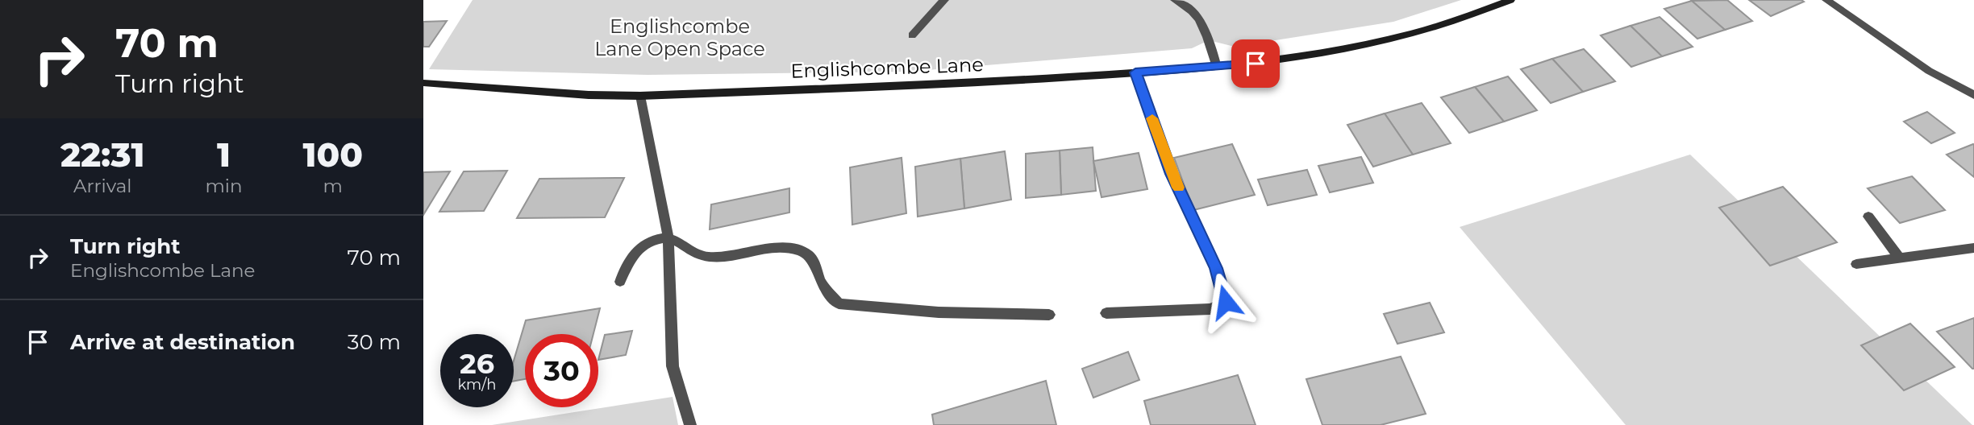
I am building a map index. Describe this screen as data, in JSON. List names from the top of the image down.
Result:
{
  "streets": {
    "street": ["Englishcombe Lane"]
  },
  "parks": ["Englishcombe Lane Open Space"],
  "page": {
    "turn": ["70 m", "Turn right"],
    "eta": [
      "22:31",
      "Arrival",
      "1",
      "min",
      "100",
      "m"
    ],
    "list": [
      {
        "name": "Turn right",
        "note": "Englishcombe Lane",
        "value": "70 m"
      },
      {
        "name": "Arrive at destination",
        "value": "30 m"
      }
    ],
    "speed": "26 km/h",
    "limit": "30"
  }
}
